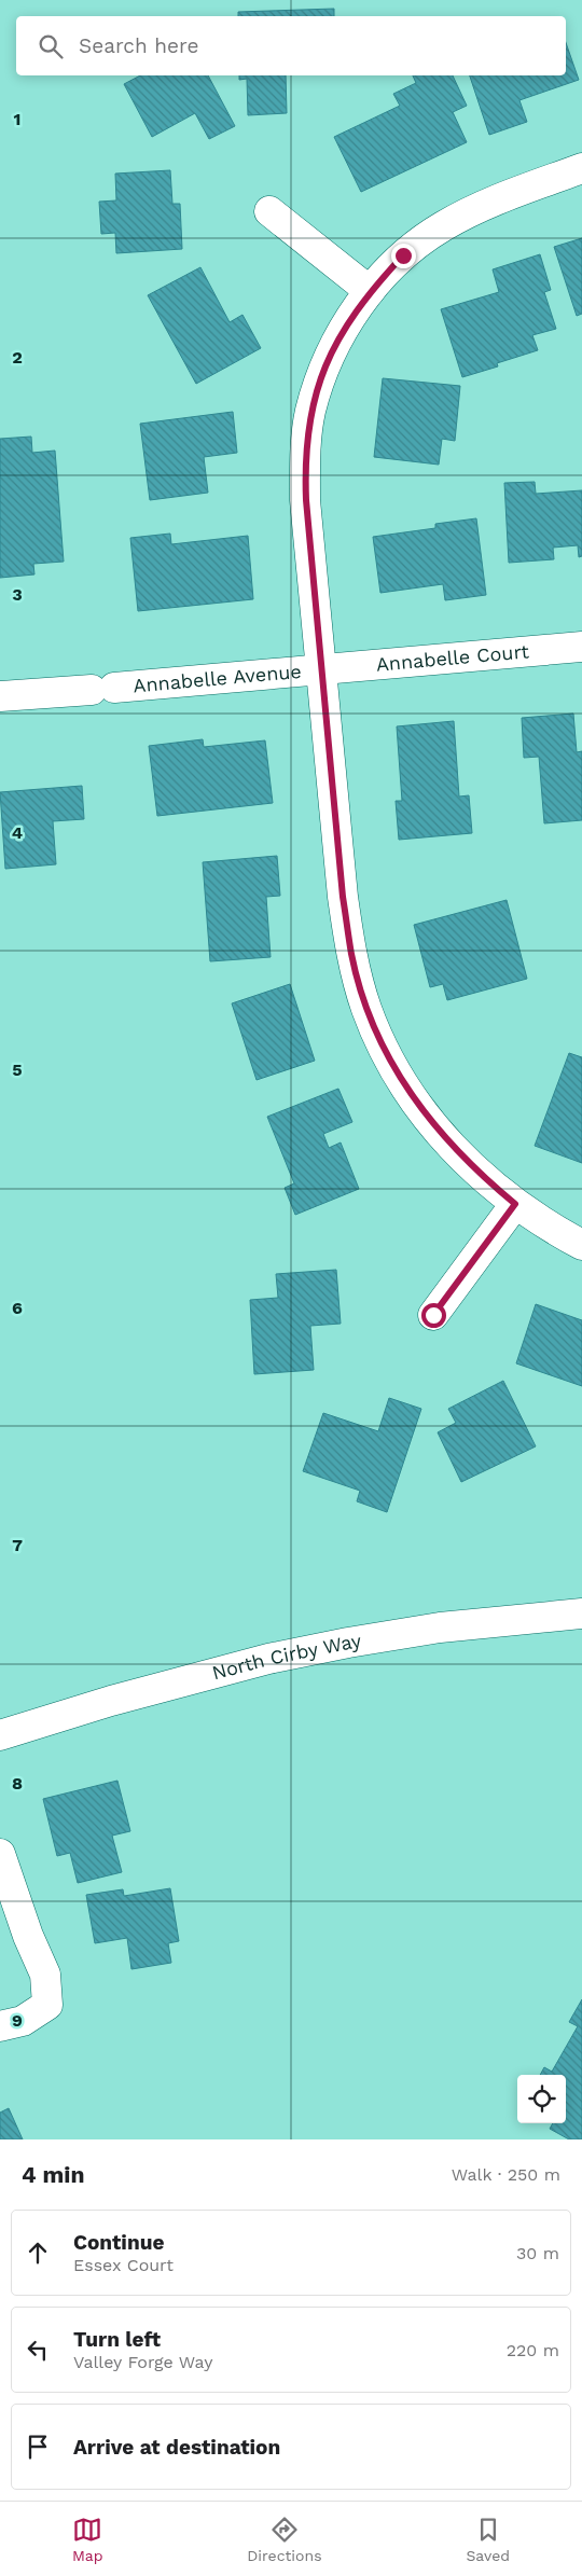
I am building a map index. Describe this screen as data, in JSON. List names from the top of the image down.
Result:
{
  "streets": {
    "street": ["Annabelle Court", "Annabelle Avenue", "North Cirby Way"]
  },
  "crossings": [
    ["Annabelle Court", "Annabelle Avenue"]
  ],
  "page": {
    "search": "Search here",
    "heading": ["4 min", "Walk · 250 m"],
    "list": [
      ["Continue", "Essex Court", "30 m"],
      ["Turn left", "Valley Forge Way", "220 m"],
      "Arrive at destination"
    ],
    "nav": ["Map", "Directions", "Saved"]
  },
  "grid": {
    "rows": [
      "1",
      "2",
      "3",
      "4",
      "5",
      "6",
      "7",
      "8",
      "9"
    ]
  }
}
